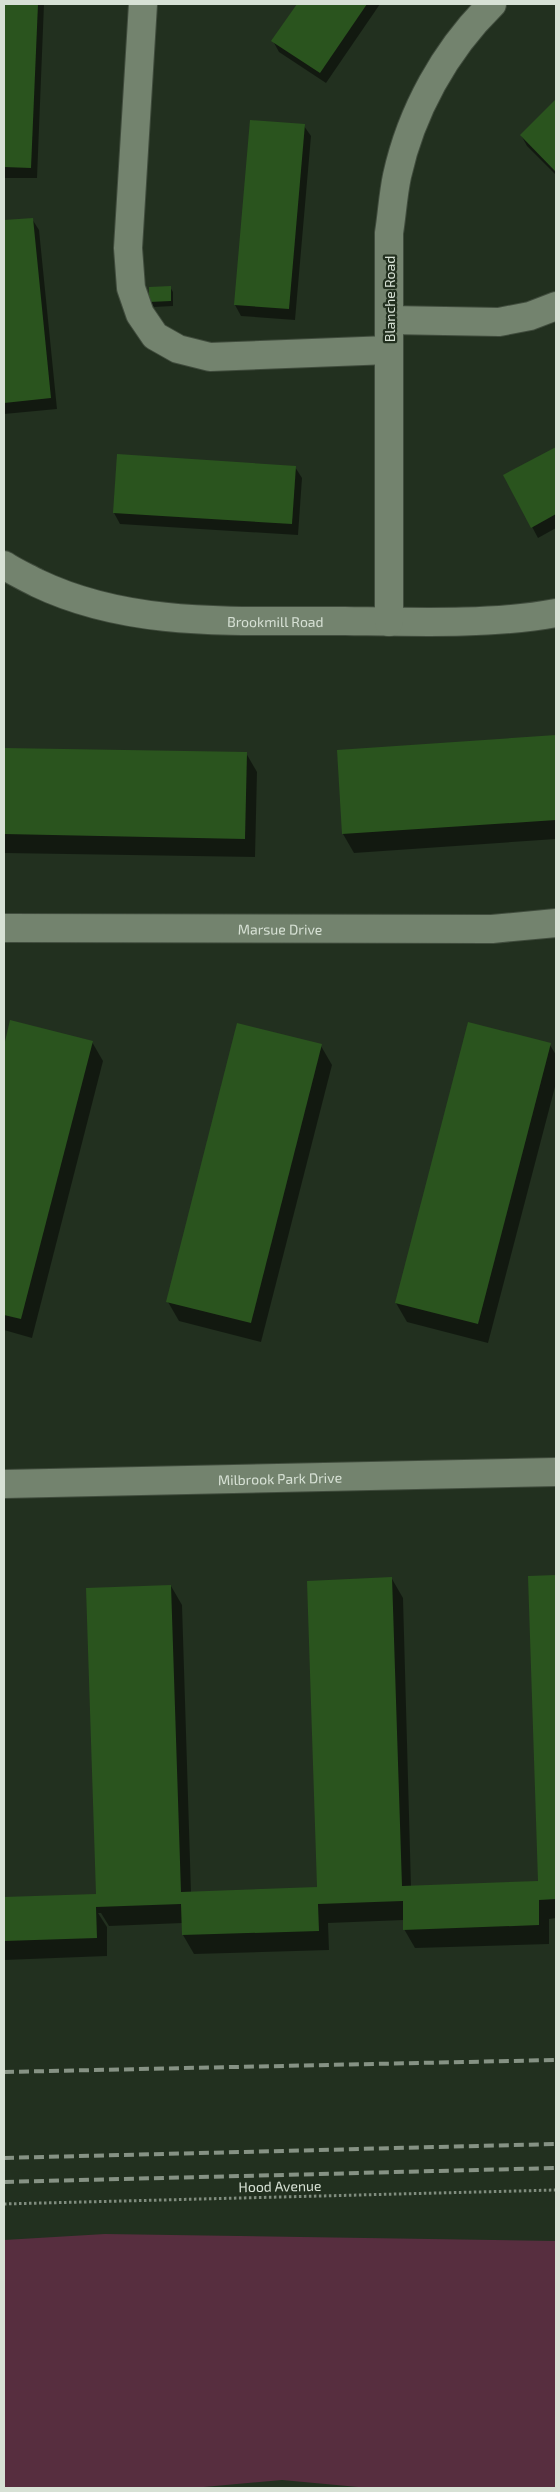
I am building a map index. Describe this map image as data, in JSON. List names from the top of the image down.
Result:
{
  "streets": {
    "street": [
      "Blanche Road",
      "Brookmill Road",
      "Marsue Drive",
      "Milbrook Park Drive"
    ],
    "path": ["Hood Avenue"]
  },
  "crossings": [
    ["Blanche Road", "Brookmill Road"]
  ]
}
